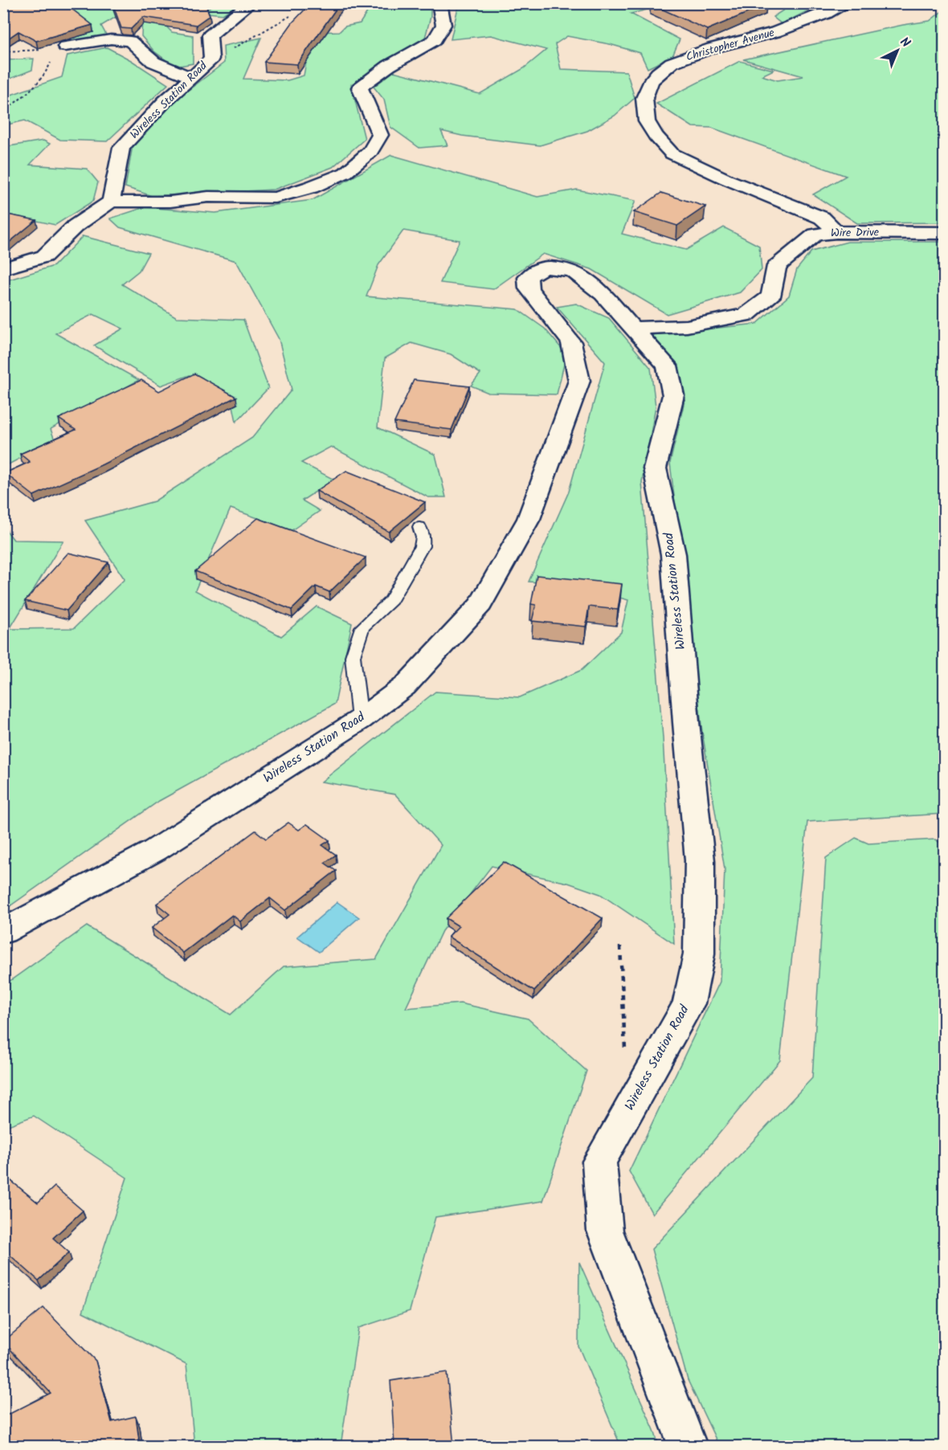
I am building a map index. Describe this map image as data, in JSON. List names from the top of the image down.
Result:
{
  "streets": {
    "street": ["Christopher Avenue", "Wireless Station Road", "Wire Drive"]
  },
  "crossings": [
    ["Christopher Avenue", "Wire Drive"],
    ["Wireless Station Road", "Wire Drive"]
  ],
  "north": "top right"
}
